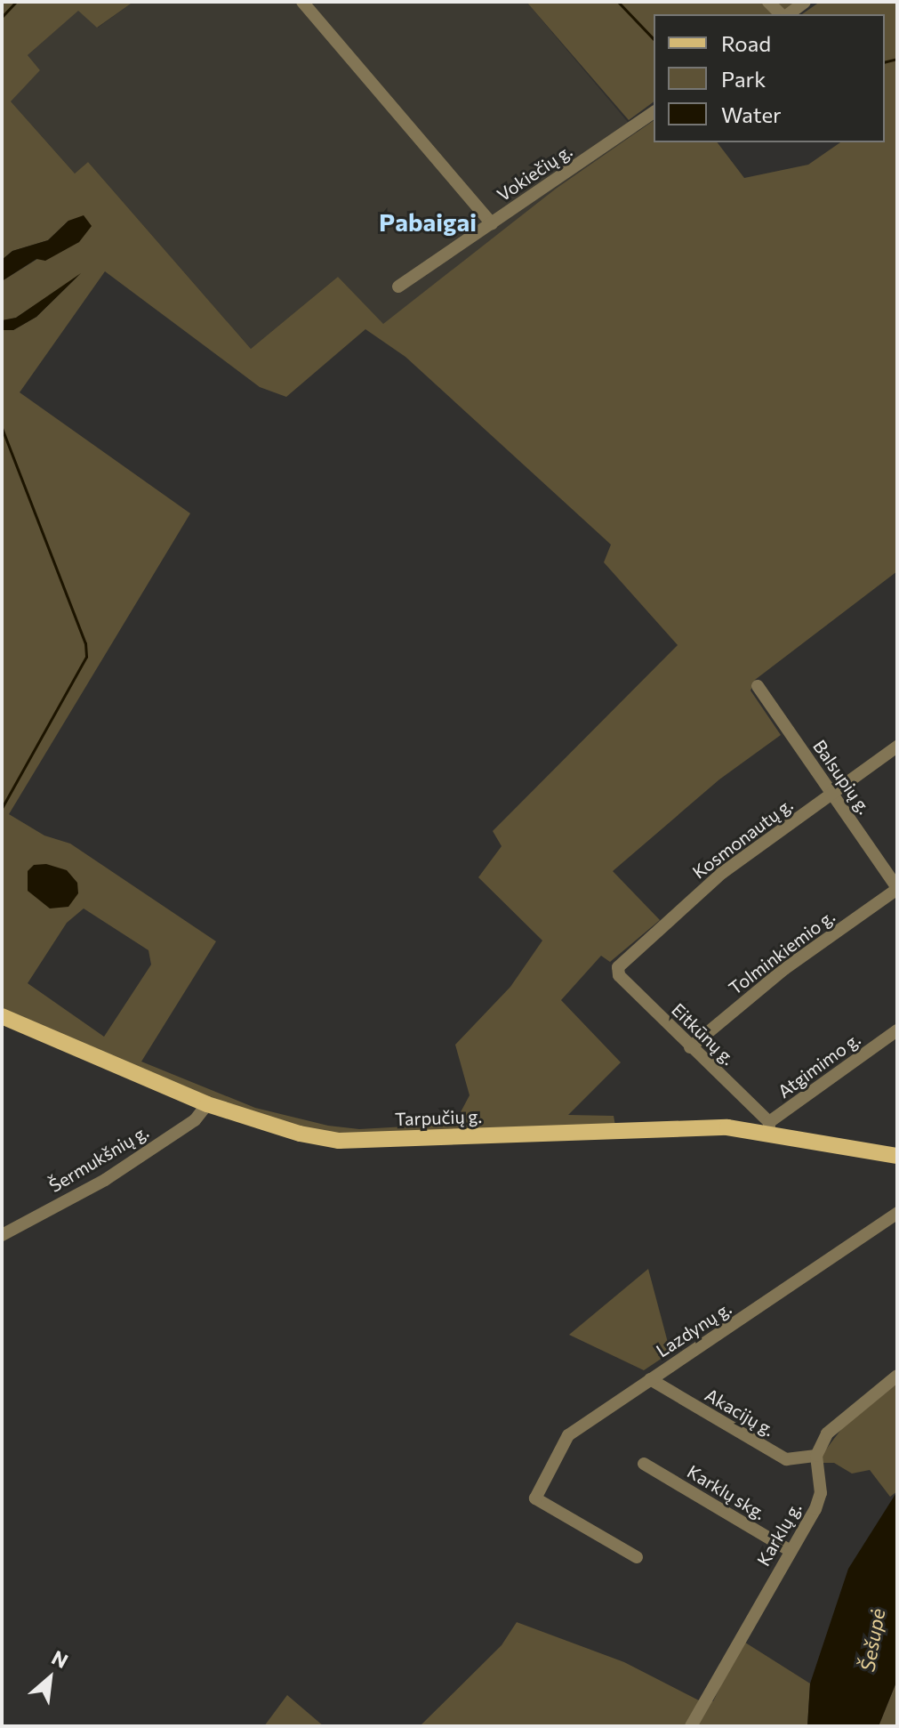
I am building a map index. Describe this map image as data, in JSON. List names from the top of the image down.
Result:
{
  "streets": {
    "main road": ["Tarpučių g."],
    "street": [
      "Vokiečių g.",
      "Balsupių g.",
      "Kosmonautų g.",
      "Tolminkiemio g.",
      "Eitkūnų g.",
      "Atgimimo g.",
      "Šermukšnių g.",
      "Lazdynų g.",
      "Akacijų g.",
      "Karklų skg.",
      "Karklų g."
    ]
  },
  "crossings": [
    ["Balsupių g.", "Kosmonautų g."],
    ["Balsupių g.", "Tolminkiemio g."],
    ["Kosmonautų g.", "Eitkūnų g."],
    ["Tolminkiemio g.", "Eitkūnų g."],
    ["Eitkūnų g.", "Atgimimo g."],
    ["Eitkūnų g.", "Tarpučių g."],
    ["Atgimimo g.", "Tarpučių g."],
    ["Tarpučių g.", "Šermukšnių g."],
    ["Lazdynų g.", "Akacijų g."],
    ["Akacijų g.", "Karklų g."],
    ["Karklų skg.", "Karklų g."]
  ],
  "districts": ["Pabaigai"],
  "water": ["Šešupė"],
  "legend": ["Road", "Park", "Water"],
  "north": "top right"
}
